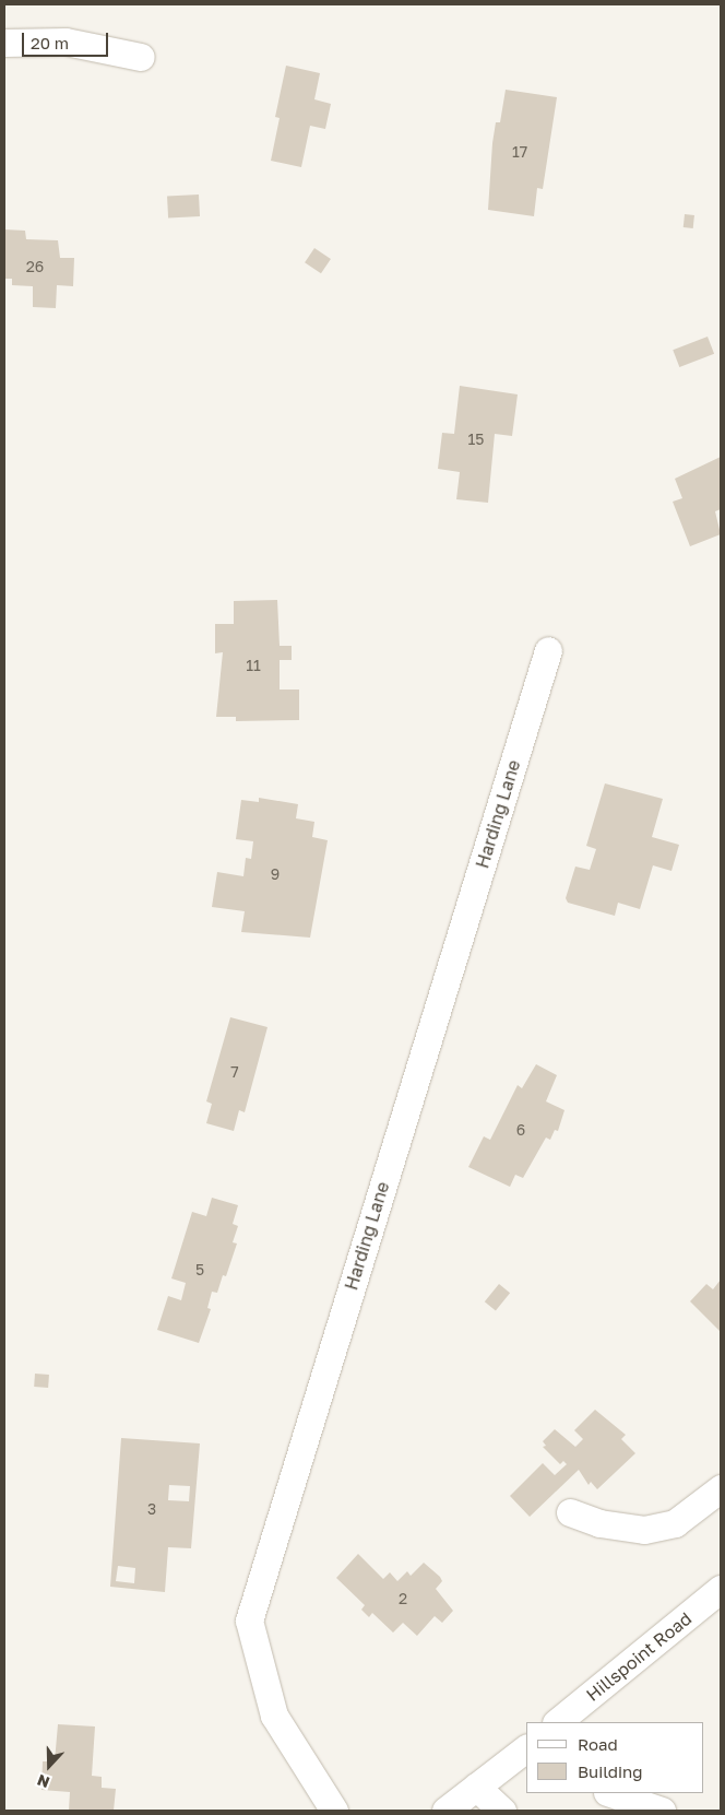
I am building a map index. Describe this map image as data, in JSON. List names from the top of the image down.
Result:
{
  "streets": {
    "street": ["Harding Lane", "Hillspoint Road"]
  },
  "house_numbers": [
    "17",
    "26",
    "15",
    "11",
    "9",
    "7",
    "6",
    "5",
    "3",
    "2"
  ],
  "legend": ["Road", "Building"],
  "scale_bar": "20 m",
  "north": "bottom"
}
